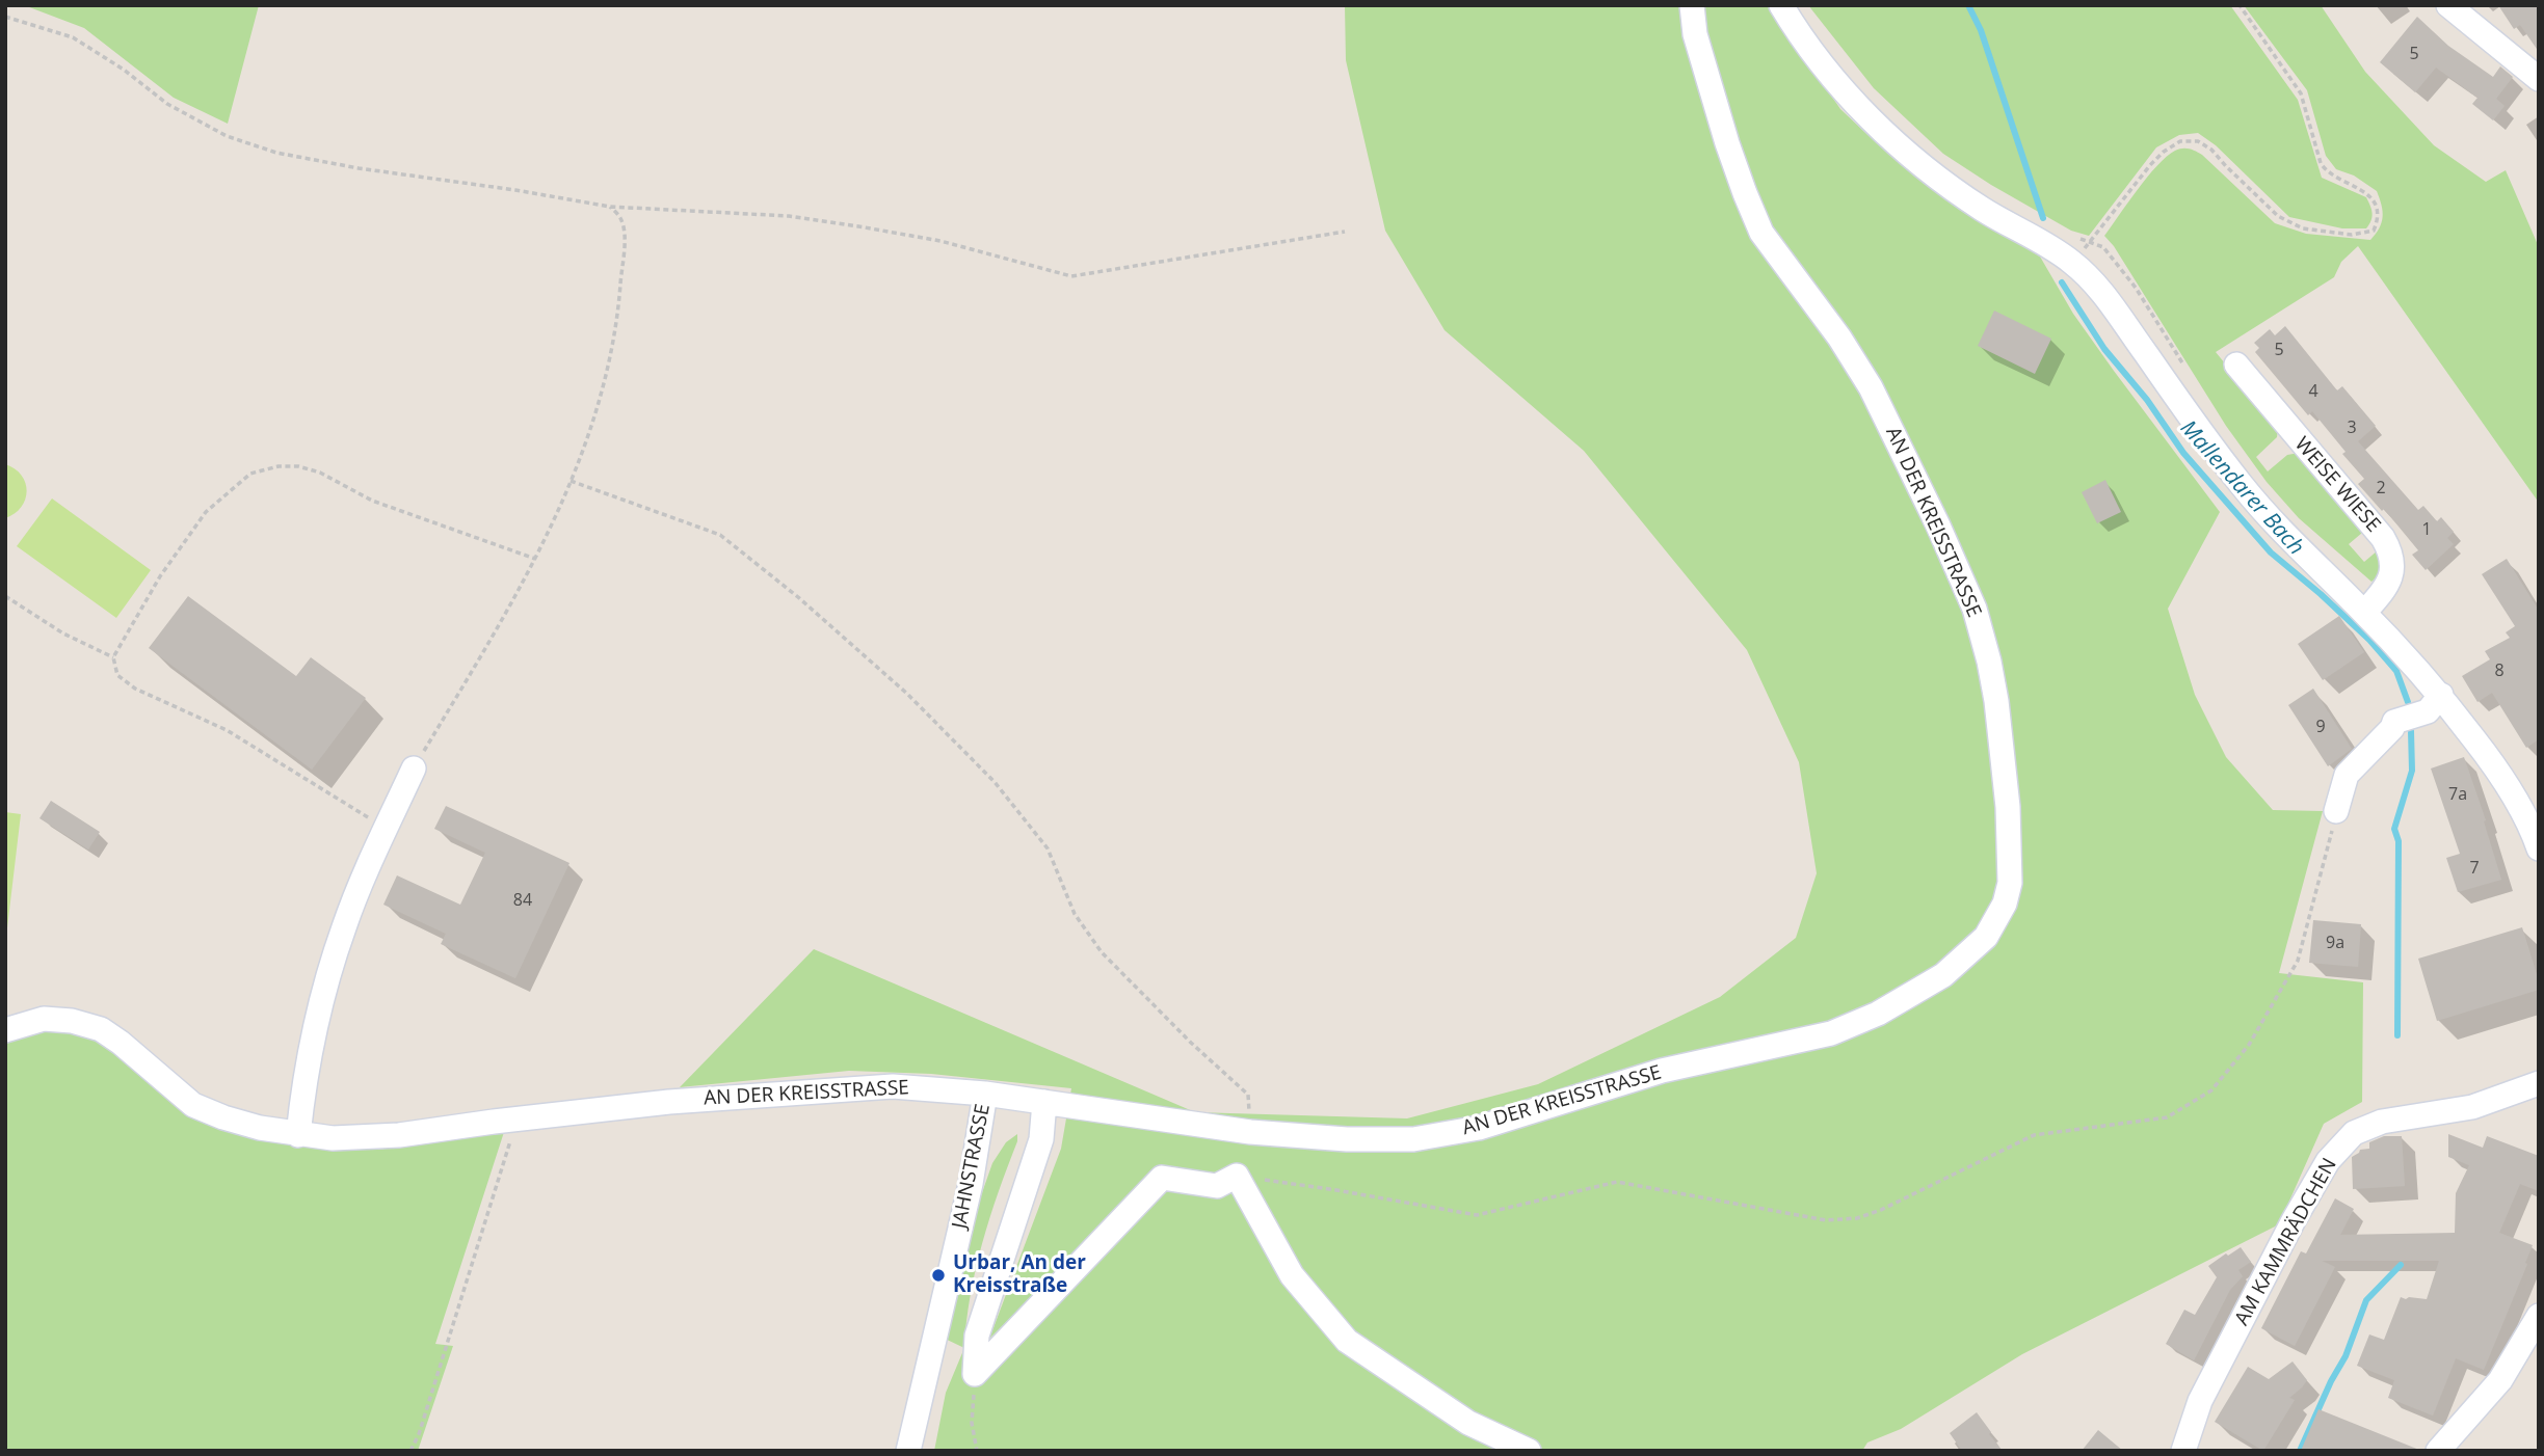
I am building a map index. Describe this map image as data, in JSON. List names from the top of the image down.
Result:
{
  "streets": {
    "street": [
      "WEISE WIESE",
      "AN DER KREISSTRASSE",
      "JAHNSTRASSE",
      "AM KAMMRÄDCHEN"
    ]
  },
  "crossings": [
    ["AN DER KREISSTRASSE", "JAHNSTRASSE"]
  ],
  "water": ["Mallendarer Bach"],
  "places": ["Urbar, An der Kreisstraße"],
  "house_numbers": [
    "5",
    "5",
    "4",
    "3",
    "2",
    "1",
    "8",
    "9",
    "7a",
    "7",
    "84",
    "9a"
  ]
}
